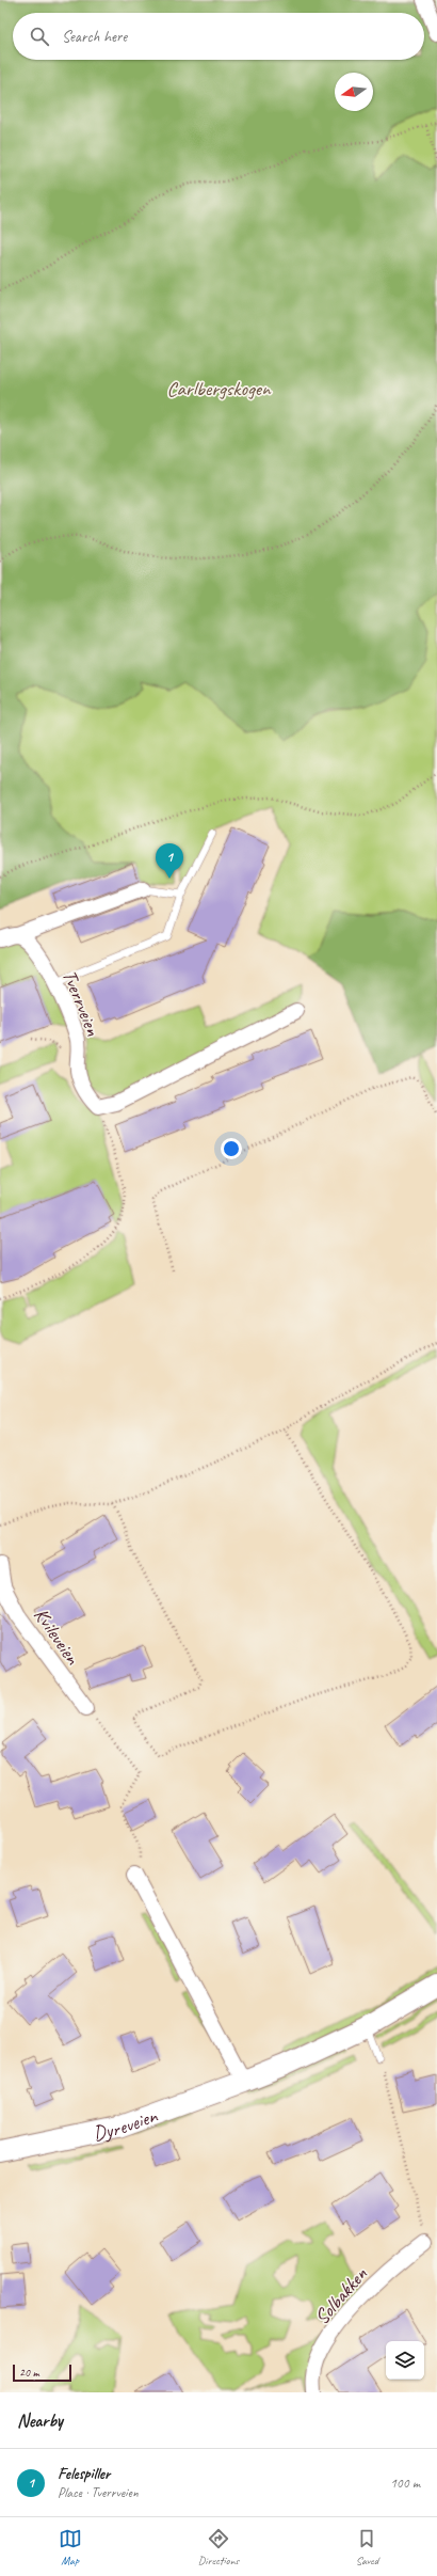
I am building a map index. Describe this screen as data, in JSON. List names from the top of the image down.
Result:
{
  "streets": {
    "main road": ["Dyreveien"],
    "street": ["Tverrveien", "Kvileveien", "Solbakken"]
  },
  "parks": ["Carlbergskogen"],
  "scale_bar": "20 m",
  "north": "left",
  "page": {
    "search": "Search here",
    "pins": "1",
    "scale": "20 m",
    "heading": "Nearby",
    "list": [
      {
        "mark": "1",
        "name": "Felespiller",
        "note": "Place · Tverrveien",
        "value": "100 m"
      }
    ],
    "nav": ["Map", "Directions", "Saved"]
  }
}
